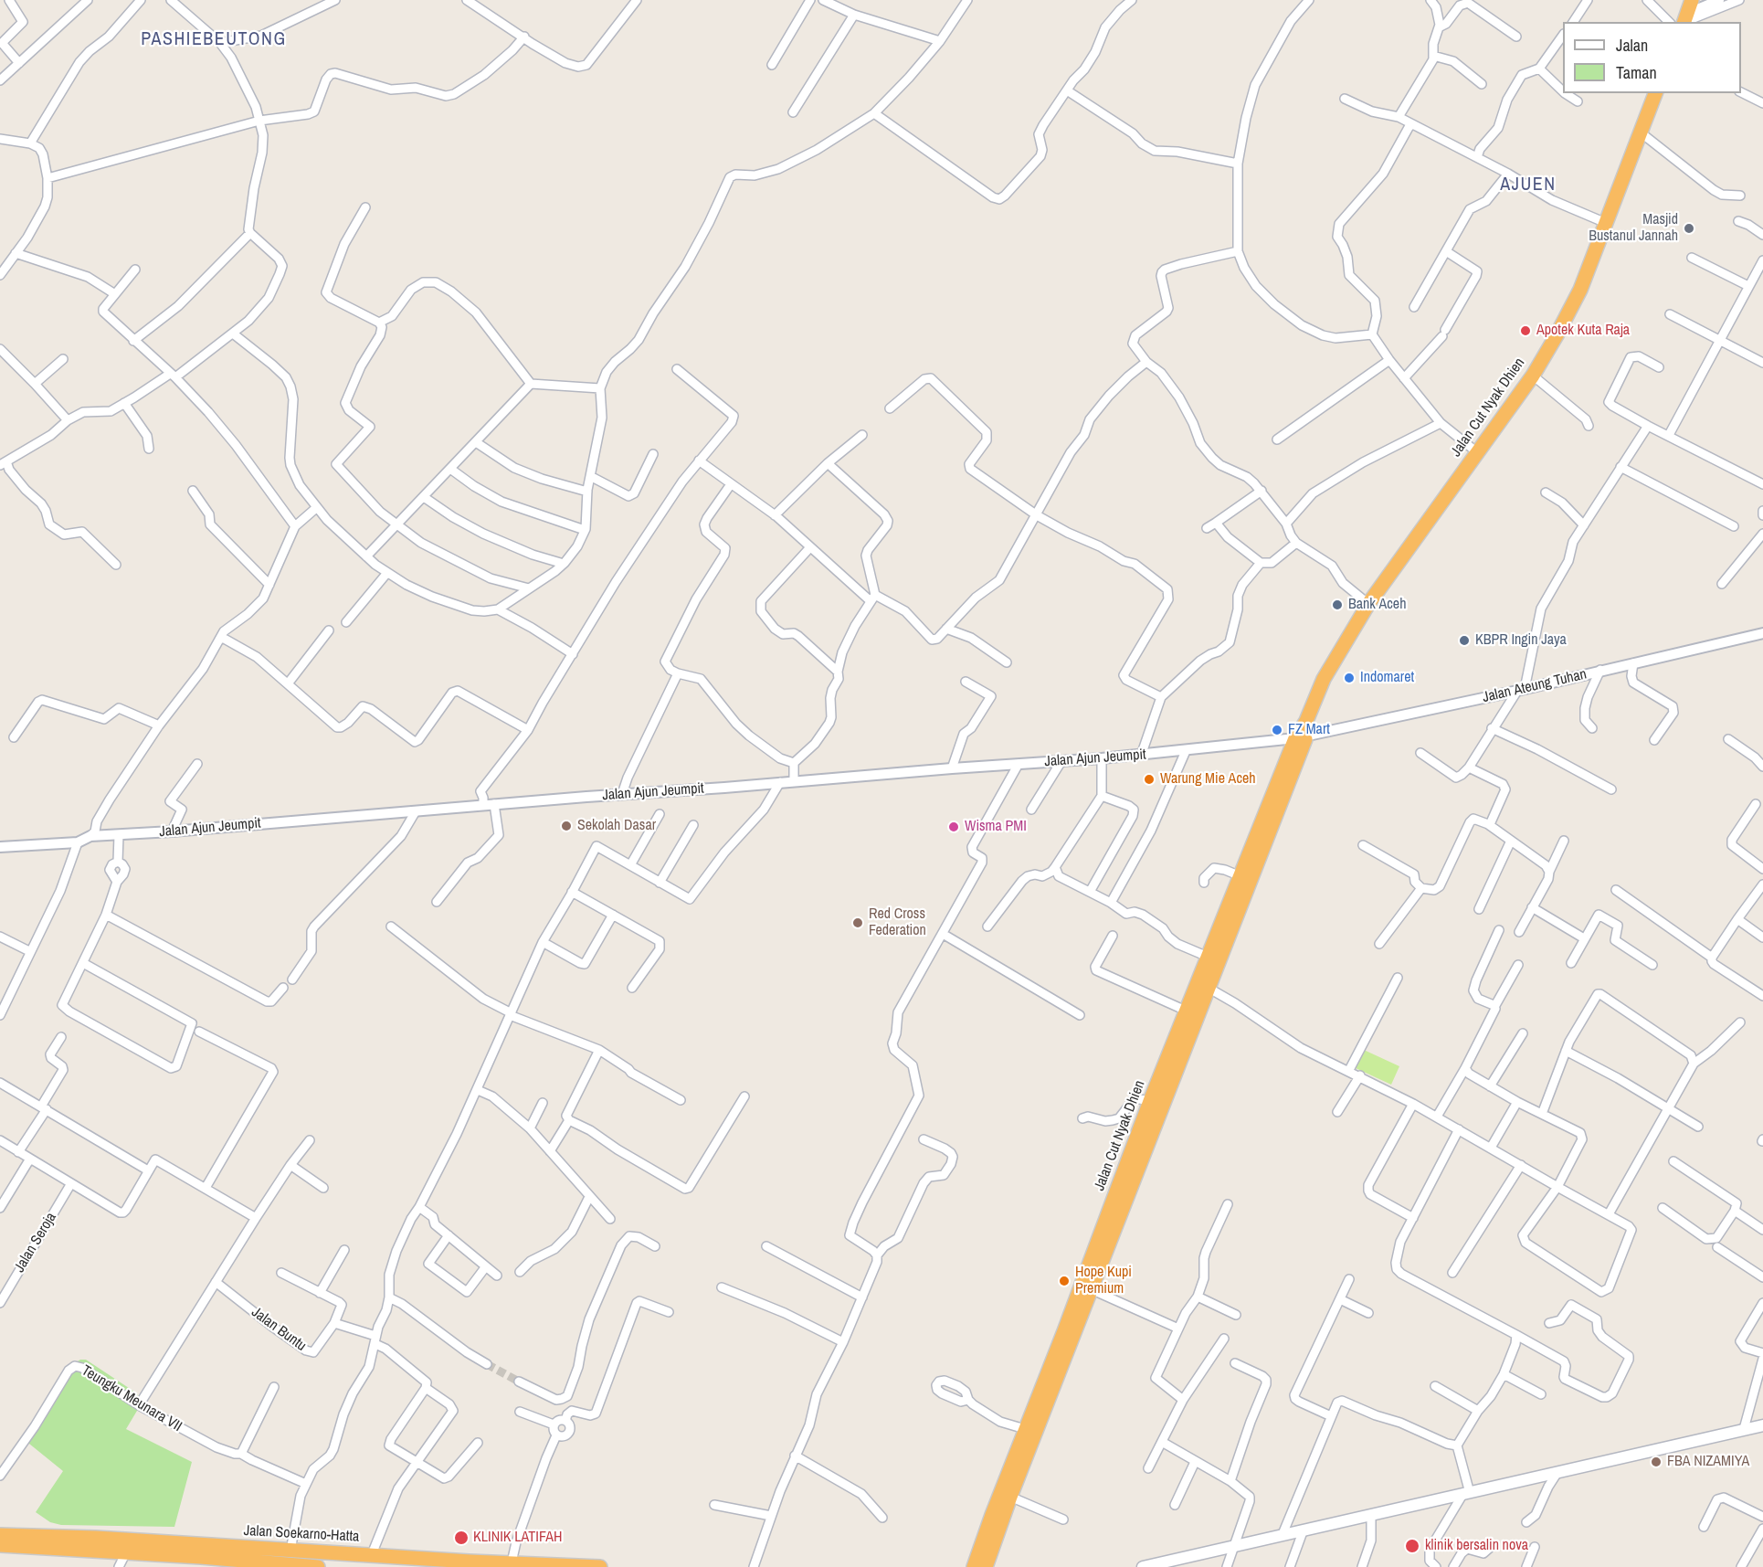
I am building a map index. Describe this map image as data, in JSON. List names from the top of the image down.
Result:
{
  "streets": {
    "highway": ["Jalan Cut Nyak Dhien", "Jalan Soekarno-Hatta"],
    "street": [
      "Jalan Ateung Tuhan",
      "Jalan Ajun Jeumpit",
      "Jalan Seroja",
      "Jalan Buntu",
      "Teungku Meunara VII"
    ]
  },
  "crossings": [
    ["Jalan Cut Nyak Dhien", "Jalan Ateung Tuhan"],
    ["Jalan Cut Nyak Dhien", "Jalan Ajun Jeumpit"],
    ["Jalan Ateung Tuhan", "Jalan Ajun Jeumpit"]
  ],
  "districts": ["PASHIEBEUTONG", "AJUEN"],
  "places": [
    "Masjid Bustanul Jannah",
    "Apotek Kuta Raja",
    "Bank Aceh",
    "KBPR Ingin Jaya",
    "Indomaret",
    "FZ Mart",
    "Warung Mie Aceh",
    "Sekolah Dasar",
    "Wisma PMI",
    "Red Cross Federation",
    "Hope Kupi Premium",
    "FBA NIZAMIYA",
    "KLINIK LATIFAH",
    "klinik bersalin nova"
  ],
  "legend": ["Jalan", "Taman"]
}
